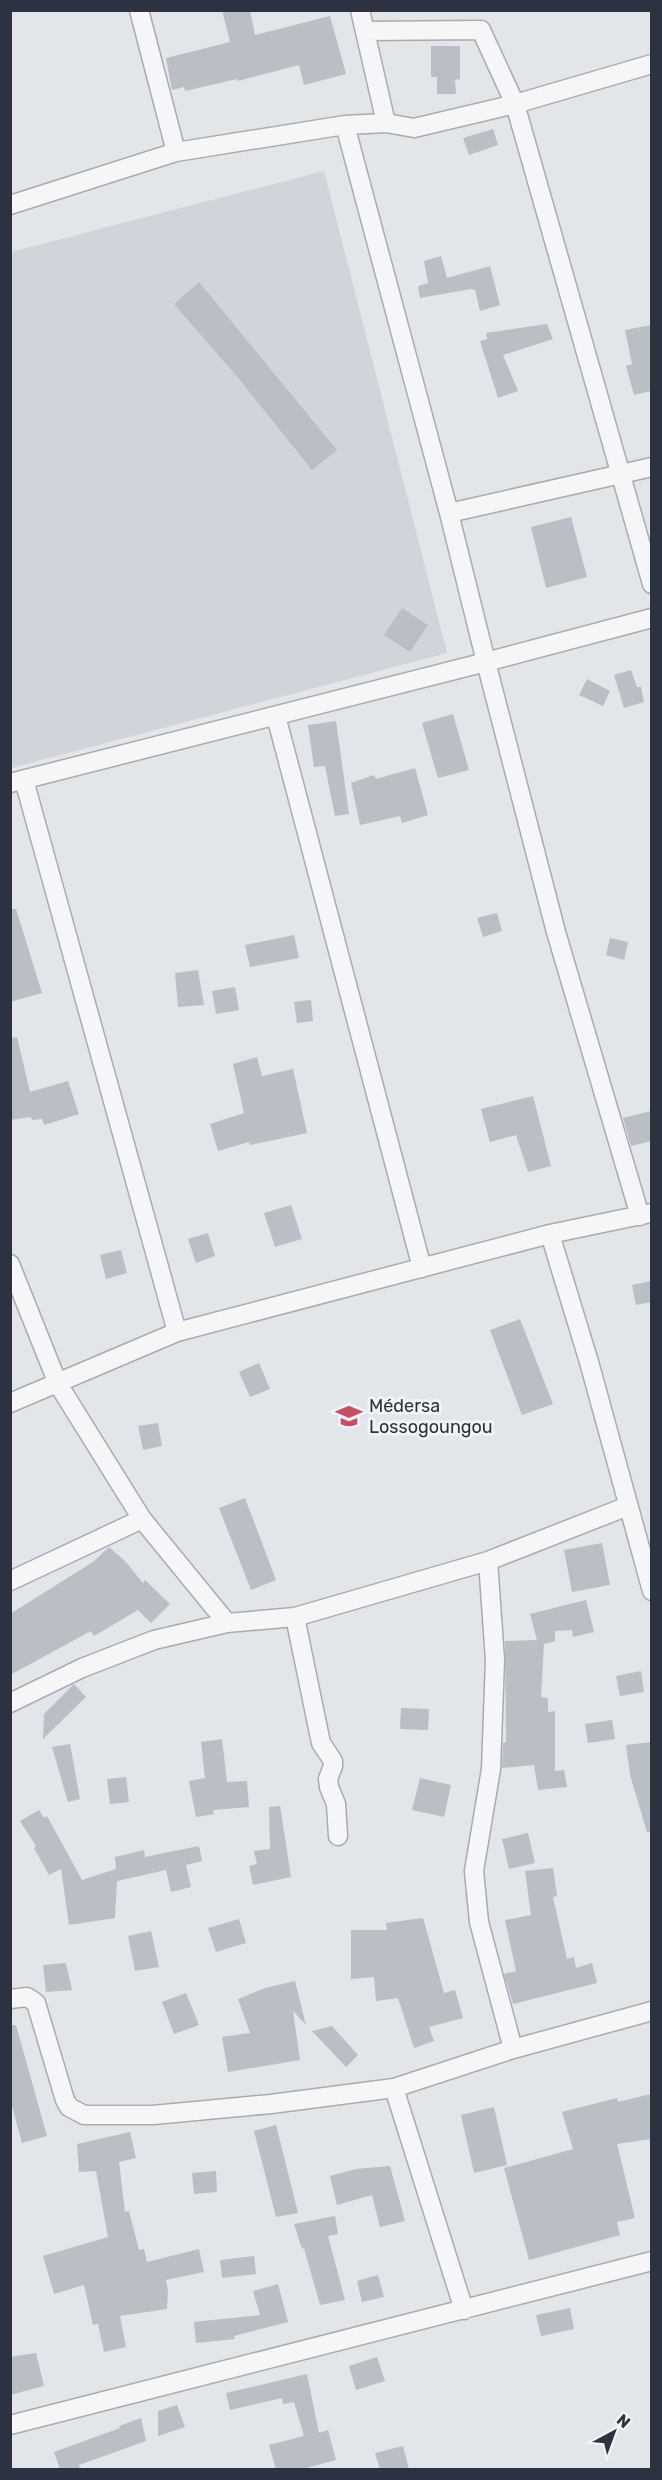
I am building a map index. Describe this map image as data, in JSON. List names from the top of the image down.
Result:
{
  "places": {
    "school or university": ["Médersa Lossogoungou"]
  },
  "north": "top right"
}
